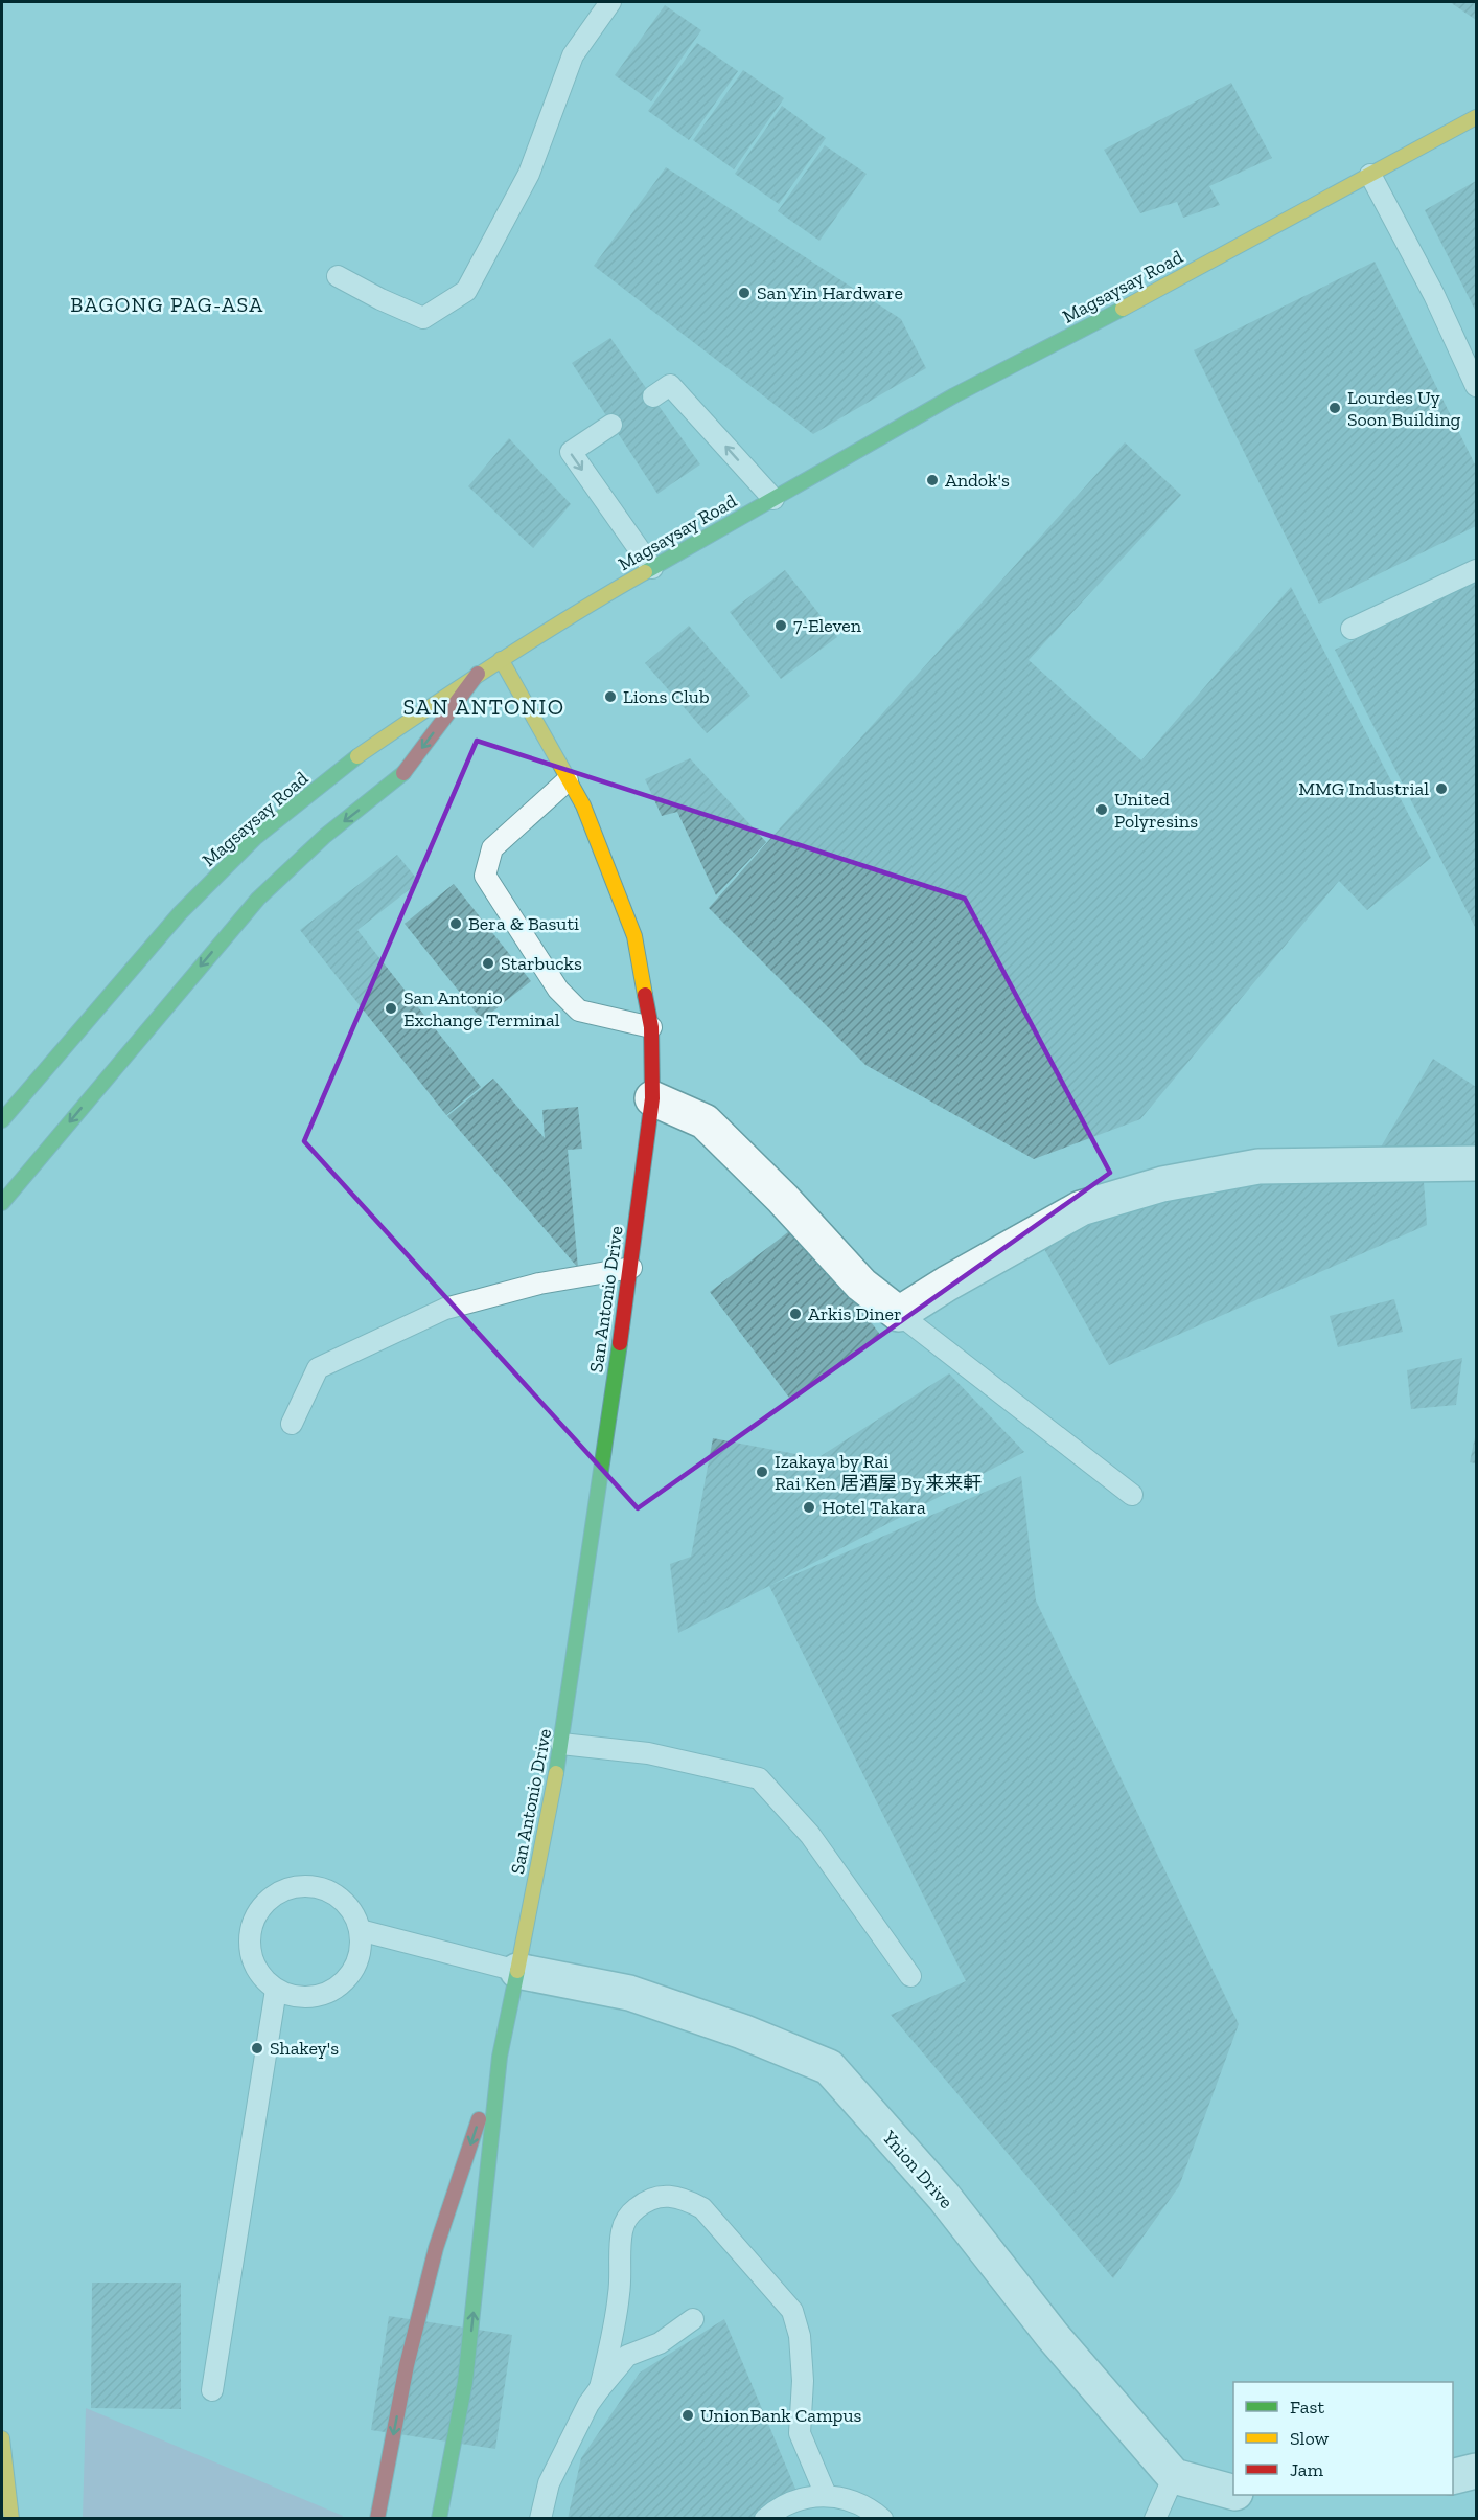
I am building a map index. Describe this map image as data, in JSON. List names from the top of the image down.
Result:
{
  "streets": {
    "main road": ["Magsaysay Road", "San Antonio Drive"],
    "street": ["Ynion Drive"]
  },
  "crossings": [
    ["Magsaysay Road", "San Antonio Drive"],
    ["San Antonio Drive", "Ynion Drive"]
  ],
  "districts": ["BAGONG PAG-ASA", "SAN ANTONIO"],
  "places": [
    "San Yin Hardware",
    "Lourdes Uy Soon Building",
    "Andok's",
    "7-Eleven",
    "Lions Club",
    "MMG Industrial",
    "United Polyresins",
    "Bera & Basuti",
    "Starbucks",
    "San Antonio Exchange Terminal",
    "Arkis Diner",
    "Izakaya by Rai Rai Ken 居酒屋 By 来来軒",
    "Hotel Takara",
    "Shakey's",
    "UnionBank Campus"
  ],
  "legend": ["Fast", "Slow", "Jam"]
}
